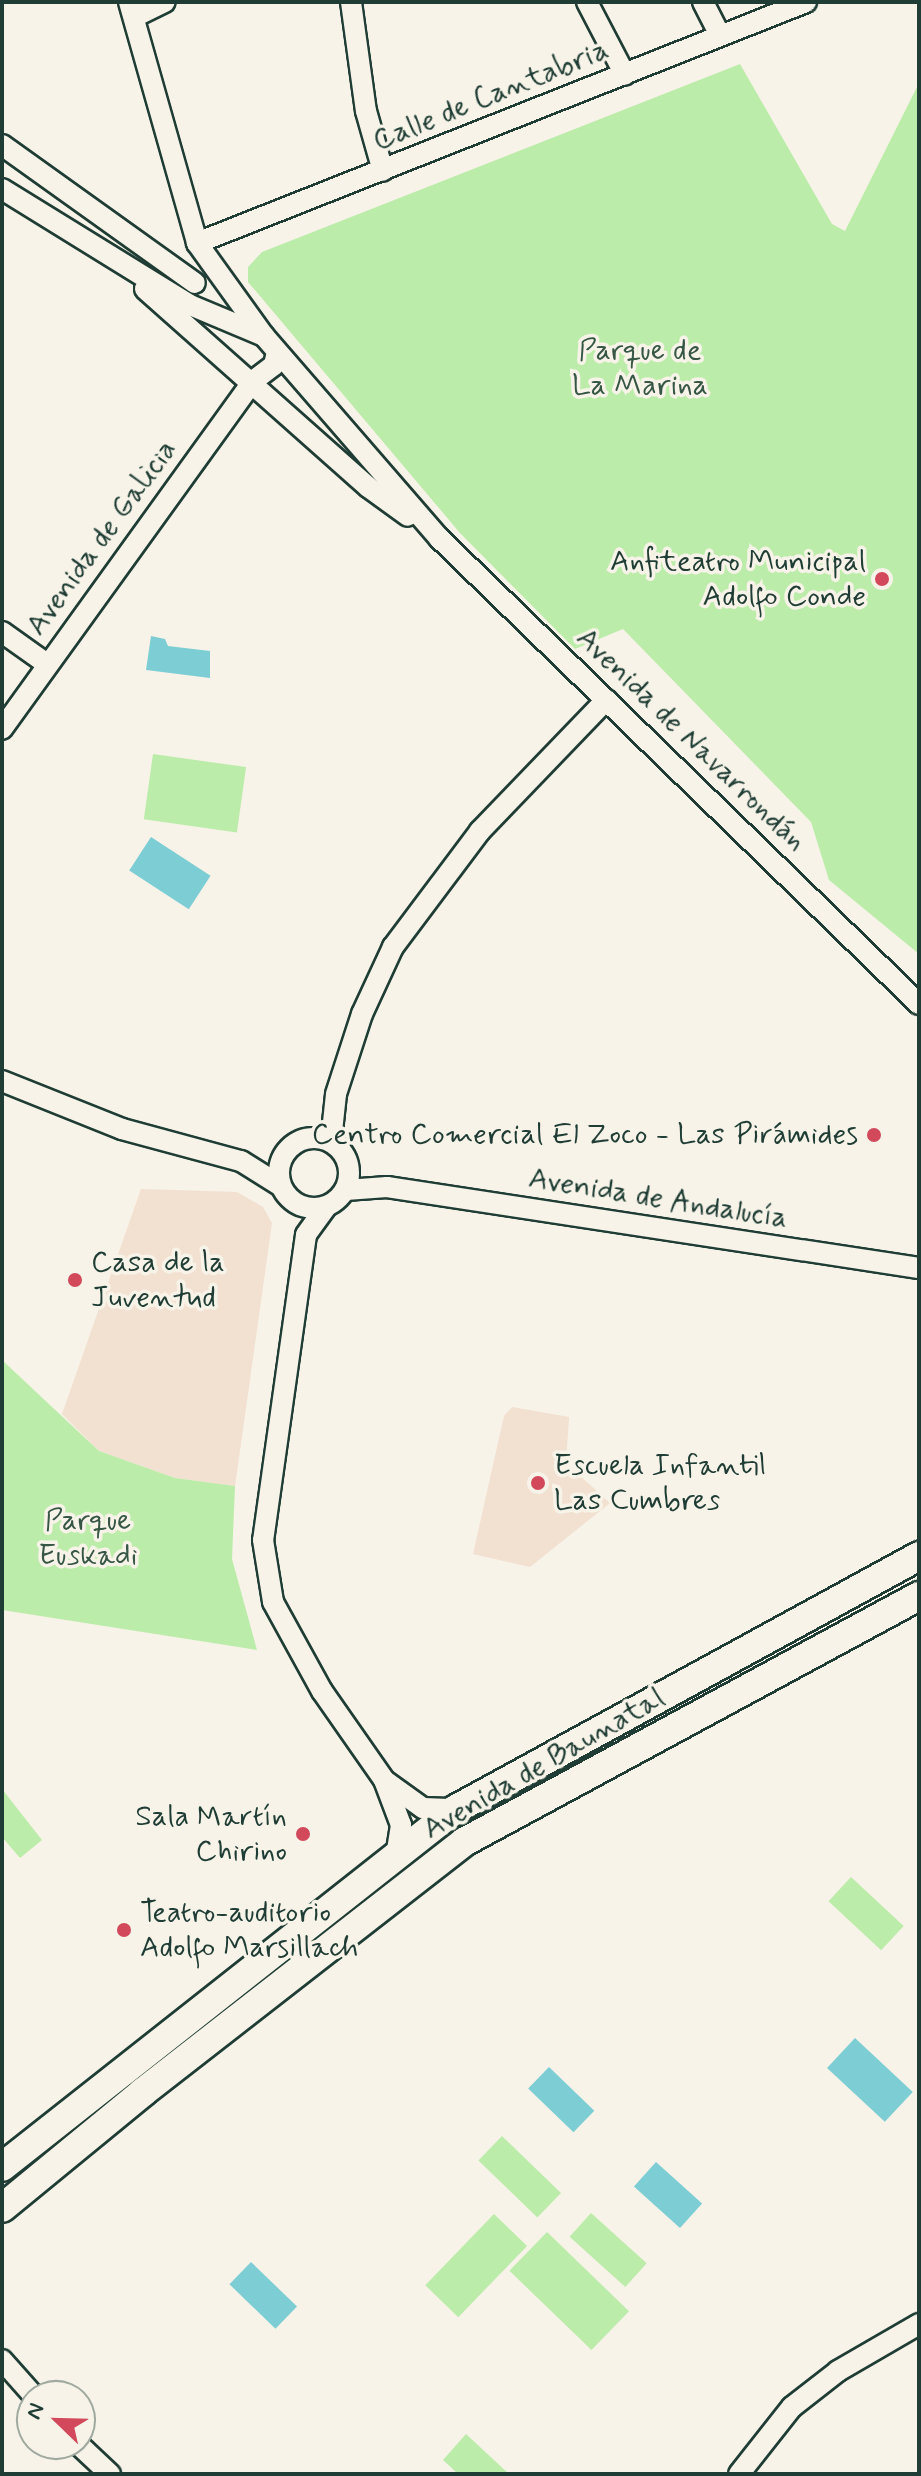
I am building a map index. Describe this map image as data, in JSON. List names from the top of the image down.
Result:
{
  "streets": {
    "main road": ["Avenida de Baunatal"],
    "street": [
      "Calle de Cantabria",
      "Avenida de Galicia",
      "Avenida de Navarrondán",
      "Avenida de Andalucía"
    ]
  },
  "crossings": [
    ["Avenida de Galicia", "Avenida de Navarrondán"]
  ],
  "parks": ["Parque de La Marina", "Parque Euskadi"],
  "places": [
    "Anfiteatro Municipal Adolfo Conde",
    "Centro Comercial El Zoco - Las Pirámides",
    "Casa de la Juventud",
    "Escuela Infantil Las Cumbres",
    "Sala Martín Chirino",
    "Teatro-auditorio Adolfo Marsillach"
  ],
  "north": "top left"
}
